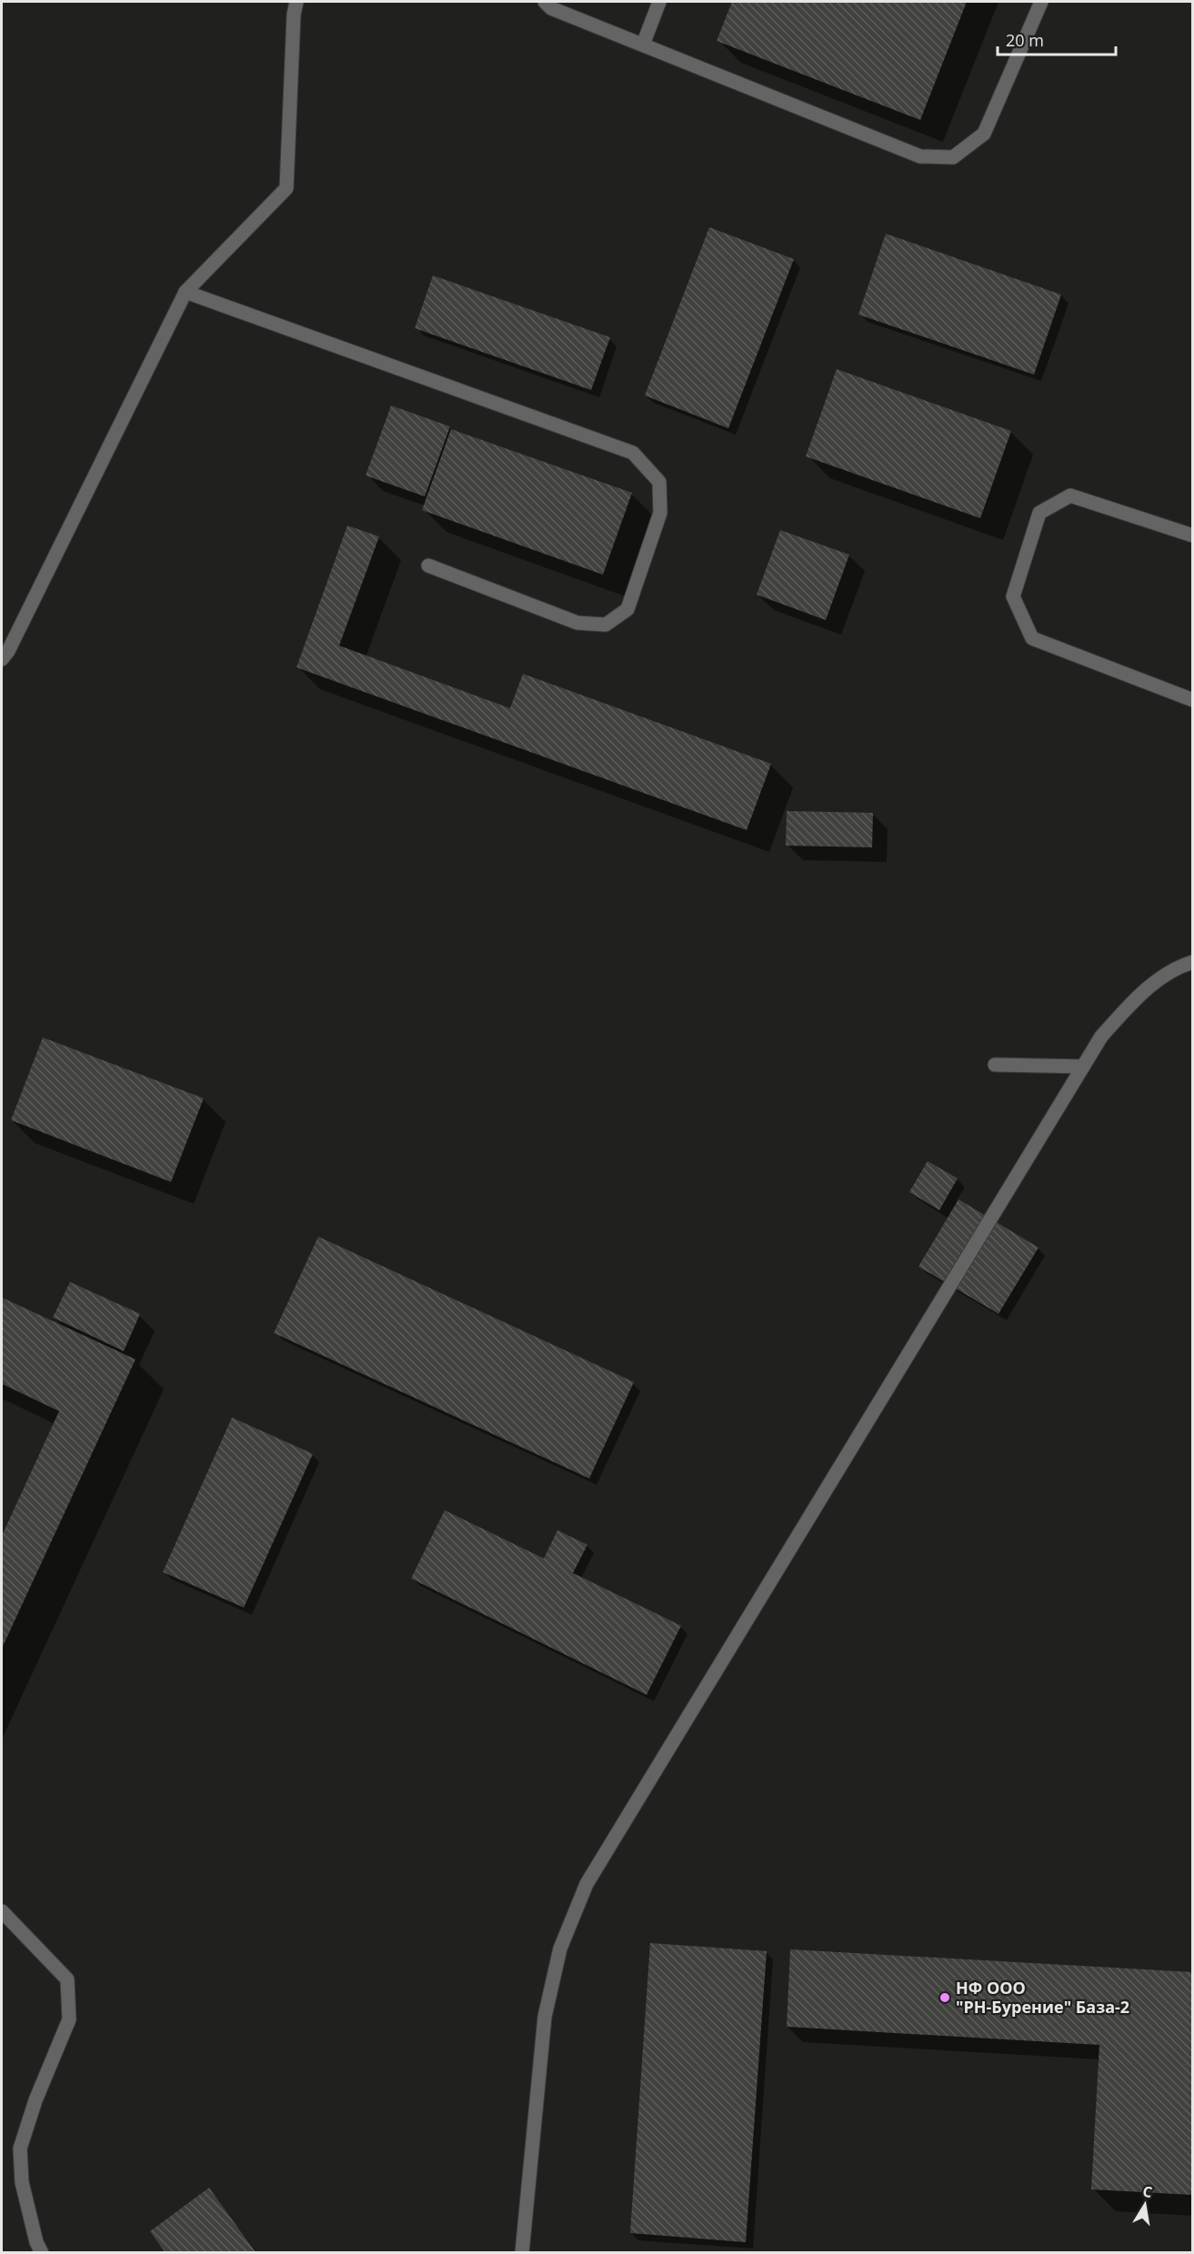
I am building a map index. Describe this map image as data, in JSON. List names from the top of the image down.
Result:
{
  "places": ["НФ ООО \"РН-Бурение\" База-2"],
  "scale_bar": "20 m",
  "north": "top"
}
